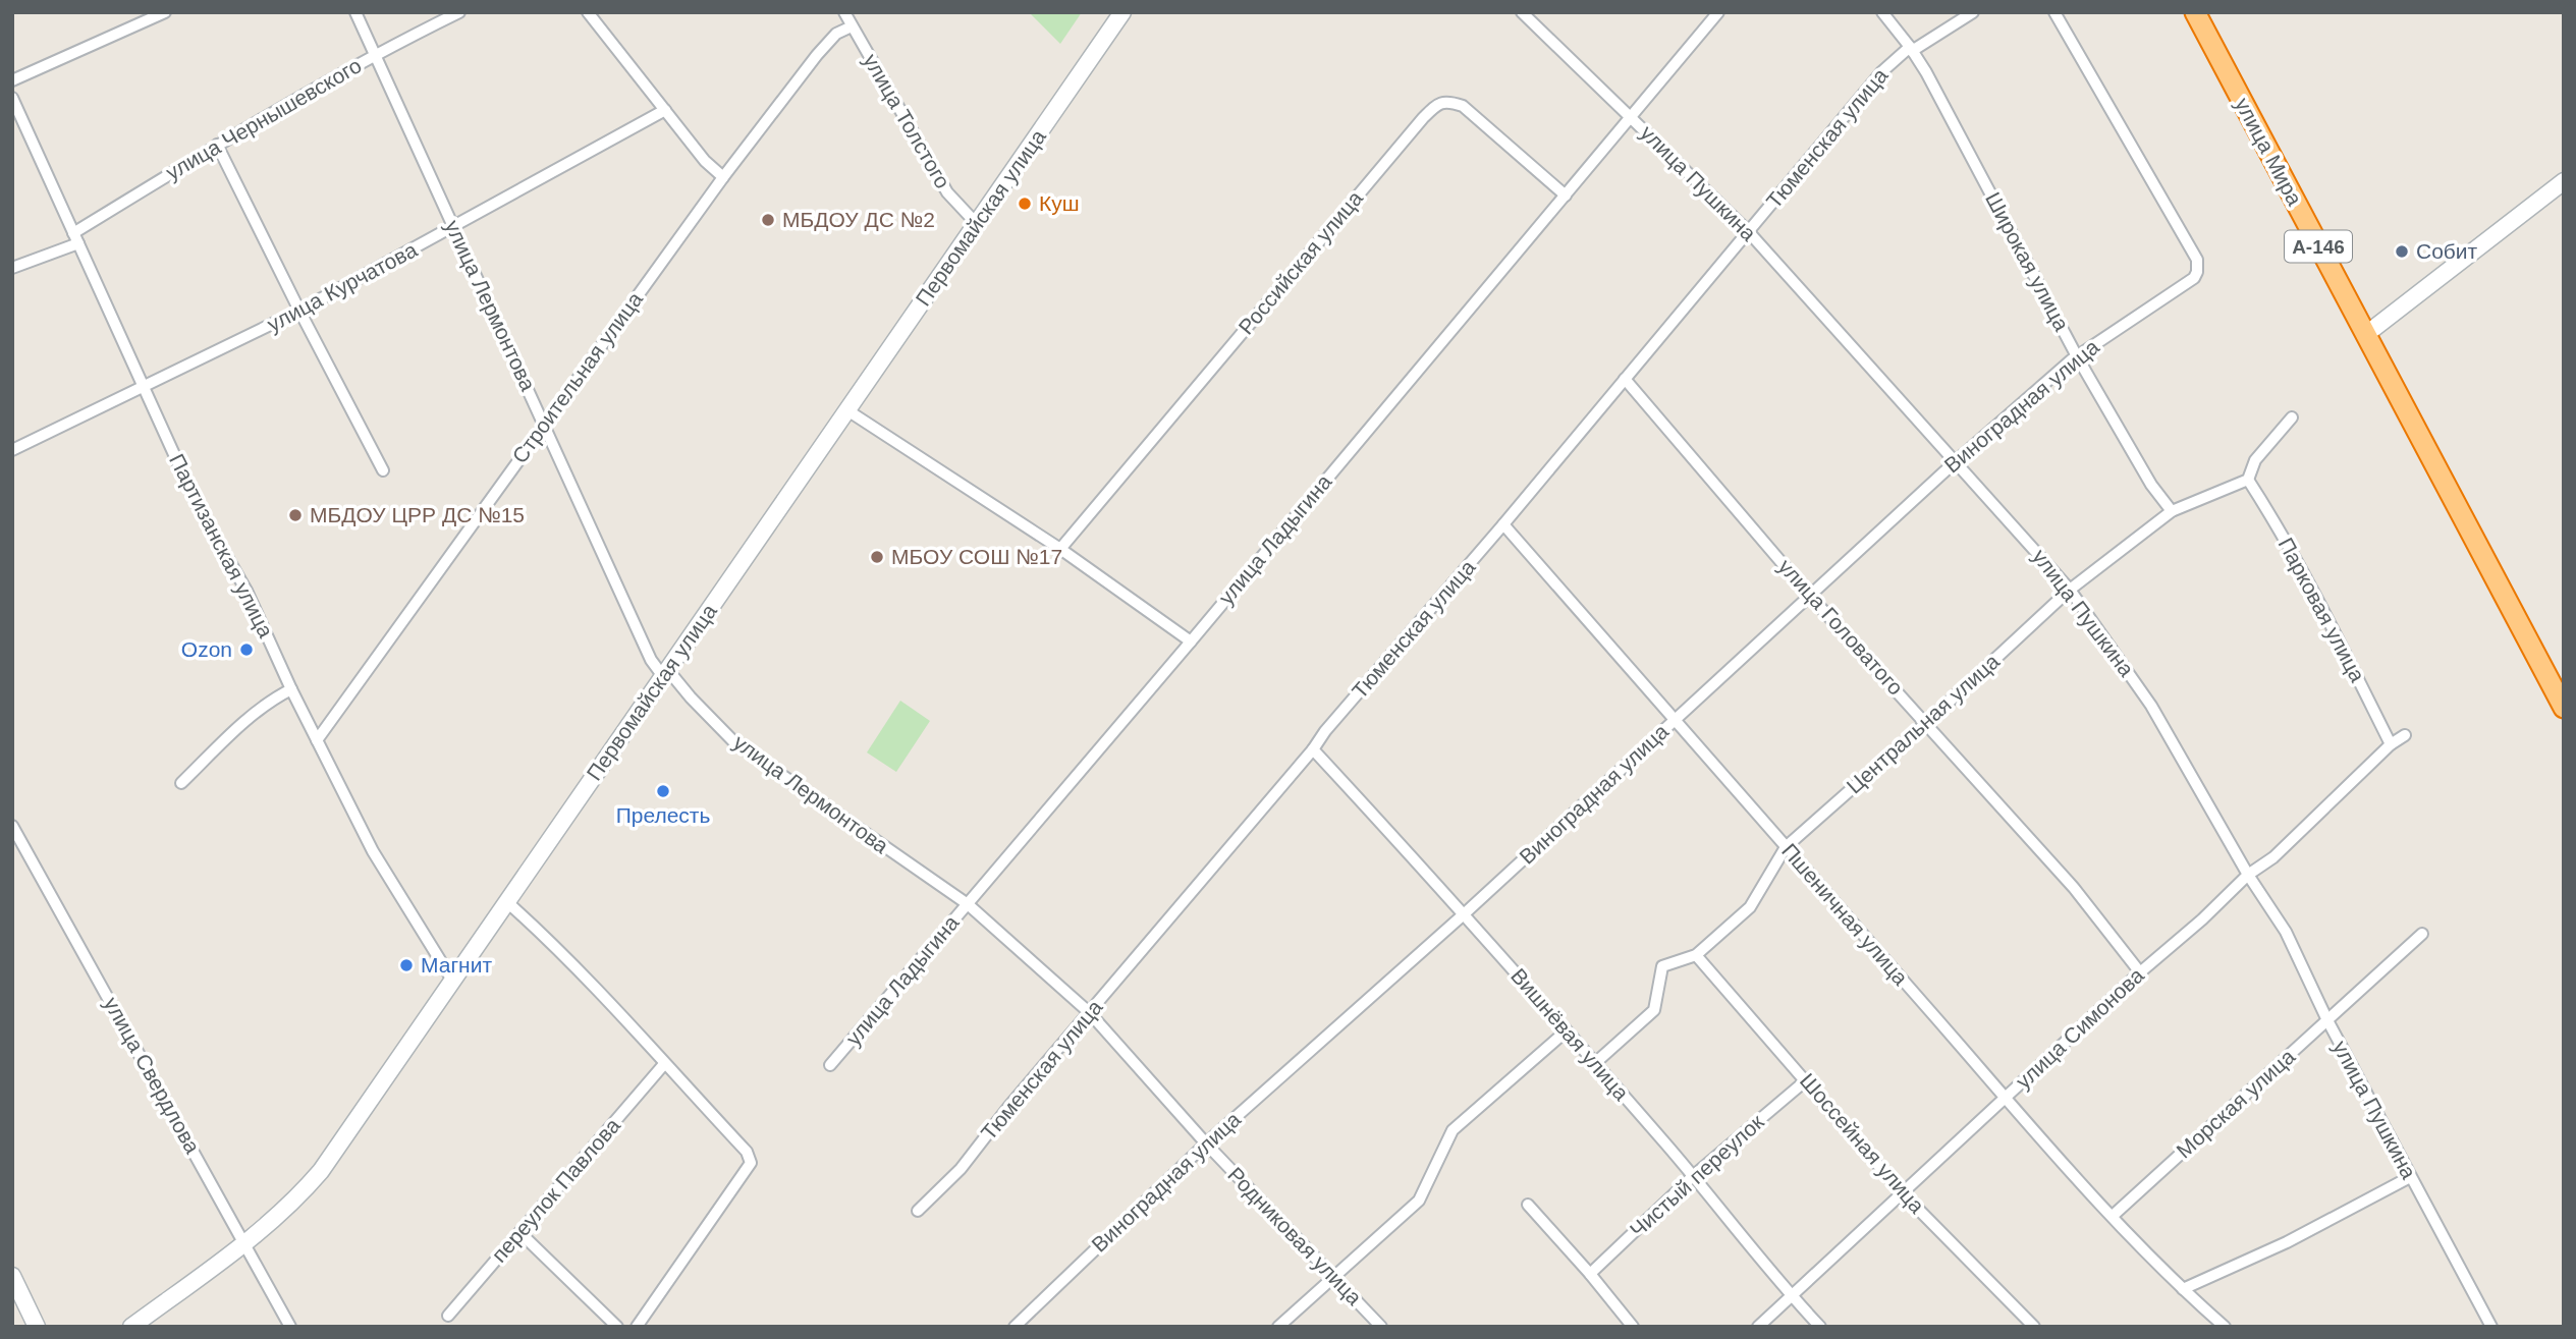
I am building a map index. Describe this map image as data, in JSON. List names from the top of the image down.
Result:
{
  "streets": {
    "highway": ["улица Мира", "А-146"],
    "street": [
      "улица Чернышевского",
      "улица Толстого",
      "Тюменская улица",
      "улица Пушкина",
      "Первомайская улица",
      "Широкая улица",
      "Российская улица",
      "улица Курчатова",
      "улица Лермонтова",
      "Строительная улица",
      "Виноградная улица",
      "улица Ладыгина",
      "Партизанская улица",
      "Парковая улица",
      "улица Головатого",
      "Центральная улица",
      "Пшеничная улица",
      "улица Симонова",
      "Вишнёвая улица",
      "улица Свердлова",
      "Морская улица",
      "Шоссейная улица",
      "Чистый переулок",
      "переулок Павлова",
      "Родниковая улица"
    ]
  },
  "crossings": [
    ["улица Чернышевского", "улица Лермонтова"],
    ["улица Чернышевского", "Партизанская улица"],
    ["улица Толстого", "Первомайская улица"],
    ["улица Толстого", "Строительная улица"],
    ["Тюменская улица", "улица Пушкина"],
    ["Тюменская улица", "Широкая улица"],
    ["Тюменская улица", "улица Головатого"],
    ["Тюменская улица", "Пшеничная улица"],
    ["Тюменская улица", "Вишнёвая улица"],
    ["Тюменская улица", "Родниковая улица"],
    ["улица Пушкина", "Виноградная улица"],
    ["улица Пушкина", "улица Ладыгина"],
    ["улица Пушкина", "Центральная улица"],
    ["улица Пушкина", "улица Симонова"],
    ["улица Пушкина", "Морская улица"],
    ["Первомайская улица", "улица Лермонтова"],
    ["Первомайская улица", "Партизанская улица"],
    ["Первомайская улица", "улица Свердлова"],
    ["Широкая улица", "Виноградная улица"],
    ["Широкая улица", "Центральная улица"],
    ["Российская улица", "улица Ладыгина"],
    ["улица Курчатова", "улица Лермонтова"],
    ["улица Курчатова", "Партизанская улица"],
    ["улица Лермонтова", "Строительная улица"],
    ["улица Лермонтова", "улица Ладыгина"],
    ["улица Лермонтова", "Родниковая улица"],
    ["Строительная улица", "Партизанская улица"],
    ["Виноградная улица", "улица Головатого"],
    ["Виноградная улица", "Пшеничная улица"],
    ["Виноградная улица", "Вишнёвая улица"],
    ["Виноградная улица", "Родниковая улица"],
    ["улица Ладыгина", "Родниковая улица"],
    ["Парковая улица", "Центральная улица"],
    ["Парковая улица", "улица Симонова"],
    ["улица Головатого", "Центральная улица"],
    ["улица Головатого", "улица Симонова"],
    ["Центральная улица", "Пшеничная улица"],
    ["Центральная улица", "Вишнёвая улица"],
    ["Центральная улица", "Шоссейная улица"],
    ["Пшеничная улица", "улица Симонова"],
    ["Пшеничная улица", "Морская улица"],
    ["улица Симонова", "Вишнёвая улица"],
    ["улица Симонова", "Шоссейная улица"],
    ["Вишнёвая улица", "Чистый переулок"],
    ["Шоссейная улица", "Чистый переулок"]
  ],
  "places": [
    "Куш",
    "МБДОУ ДС №2",
    "Собит",
    "МБДОУ ЦРР ДС №15",
    "МБОУ СОШ №17",
    "Ozon",
    "Прелесть",
    "Магнит"
  ]
}
